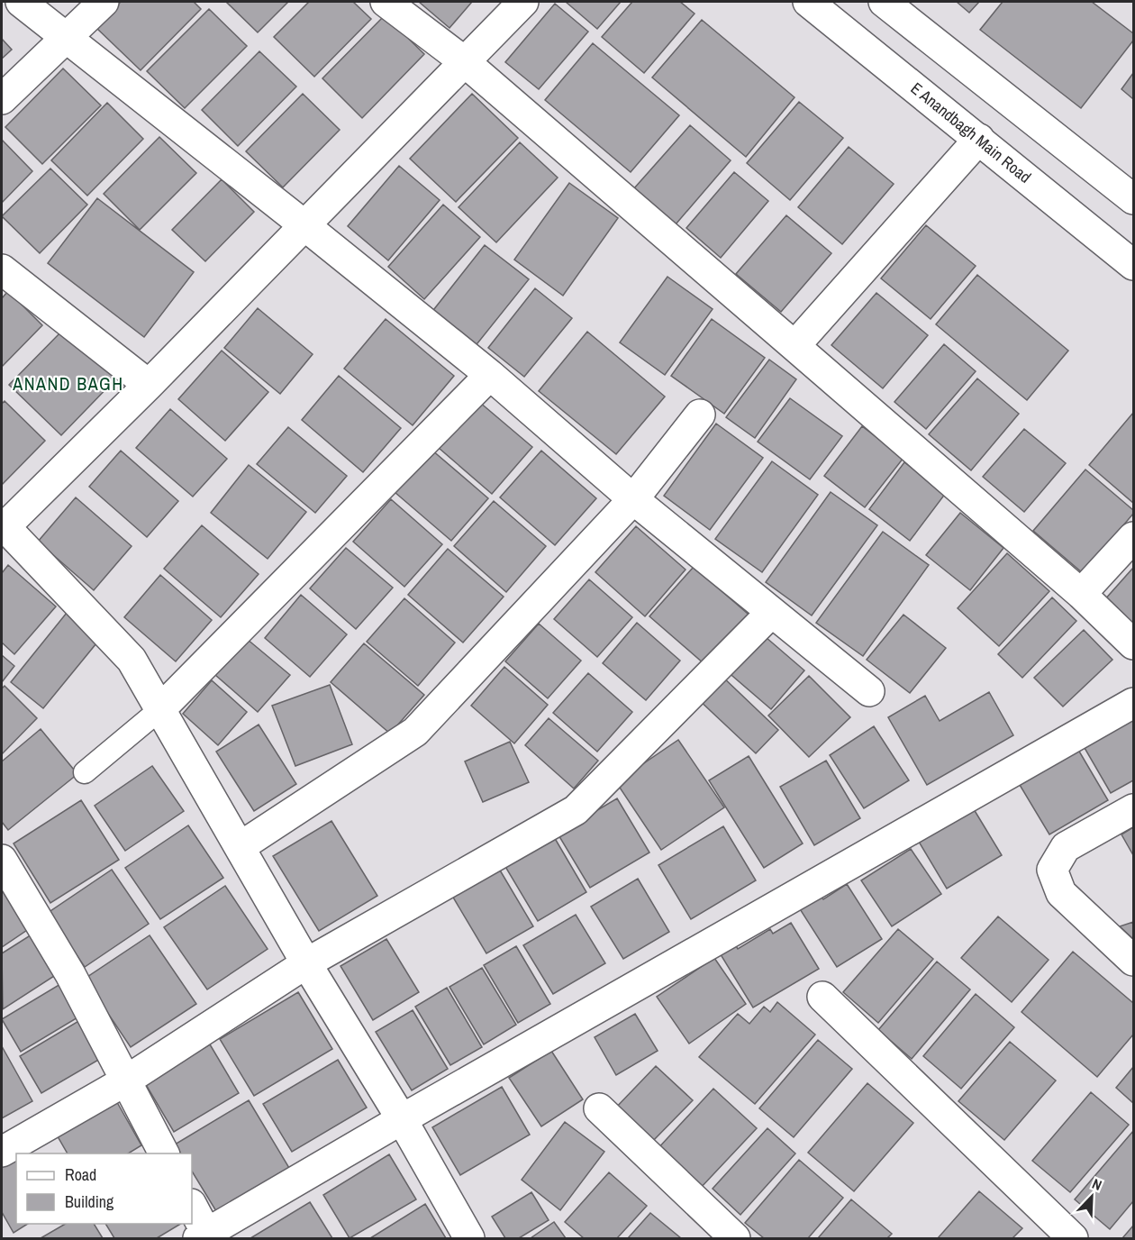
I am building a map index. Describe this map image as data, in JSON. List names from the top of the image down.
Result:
{
  "streets": {
    "street": ["E Anandbagh Main Road"]
  },
  "districts": ["ANAND BAGH"],
  "legend": ["Road", "Building"],
  "north": "top right"
}
